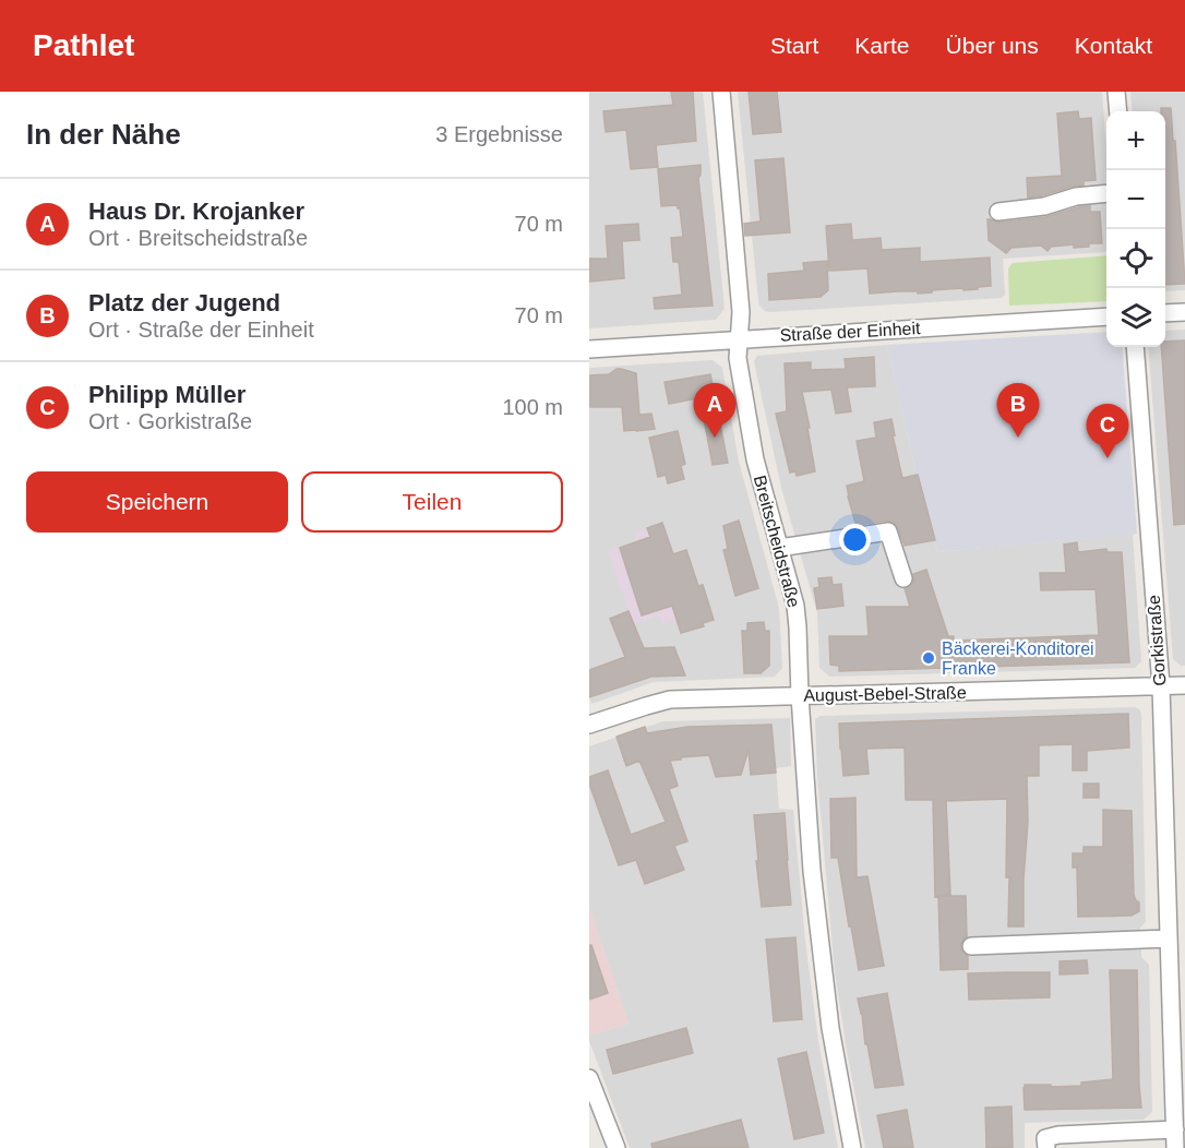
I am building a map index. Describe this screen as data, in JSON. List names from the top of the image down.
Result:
{
  "streets": {
    "street": [
      "Straße der Einheit",
      "Breitscheidstraße",
      "Gorkistraße",
      "August-Bebel-Straße"
    ]
  },
  "crossings": [
    ["Straße der Einheit", "Breitscheidstraße"],
    ["Breitscheidstraße", "August-Bebel-Straße"],
    ["Gorkistraße", "August-Bebel-Straße"]
  ],
  "places": ["Bäckerei-Konditorei Franke"],
  "page": {
    "header": "Pathlet",
    "nav": [
      "Start",
      "Karte",
      "Über uns",
      "Kontakt"
    ],
    "heading": ["In der Nähe", "3 Ergebnisse"],
    "map_buttons": ["+", "−"],
    "list": [
      {
        "mark": "A",
        "name": "Haus Dr. Krojanker",
        "note": "Ort · Breitscheidstraße",
        "value": "70 m"
      },
      {
        "mark": "B",
        "name": "Platz der Jugend",
        "note": "Ort · Straße der Einheit",
        "value": "70 m"
      },
      {
        "mark": "C",
        "name": "Philipp Müller",
        "note": "Ort · Gorkistraße",
        "value": "100 m"
      }
    ],
    "pins": ["A", "B", "C"],
    "buttons": ["Speichern", "Teilen"]
  }
}
